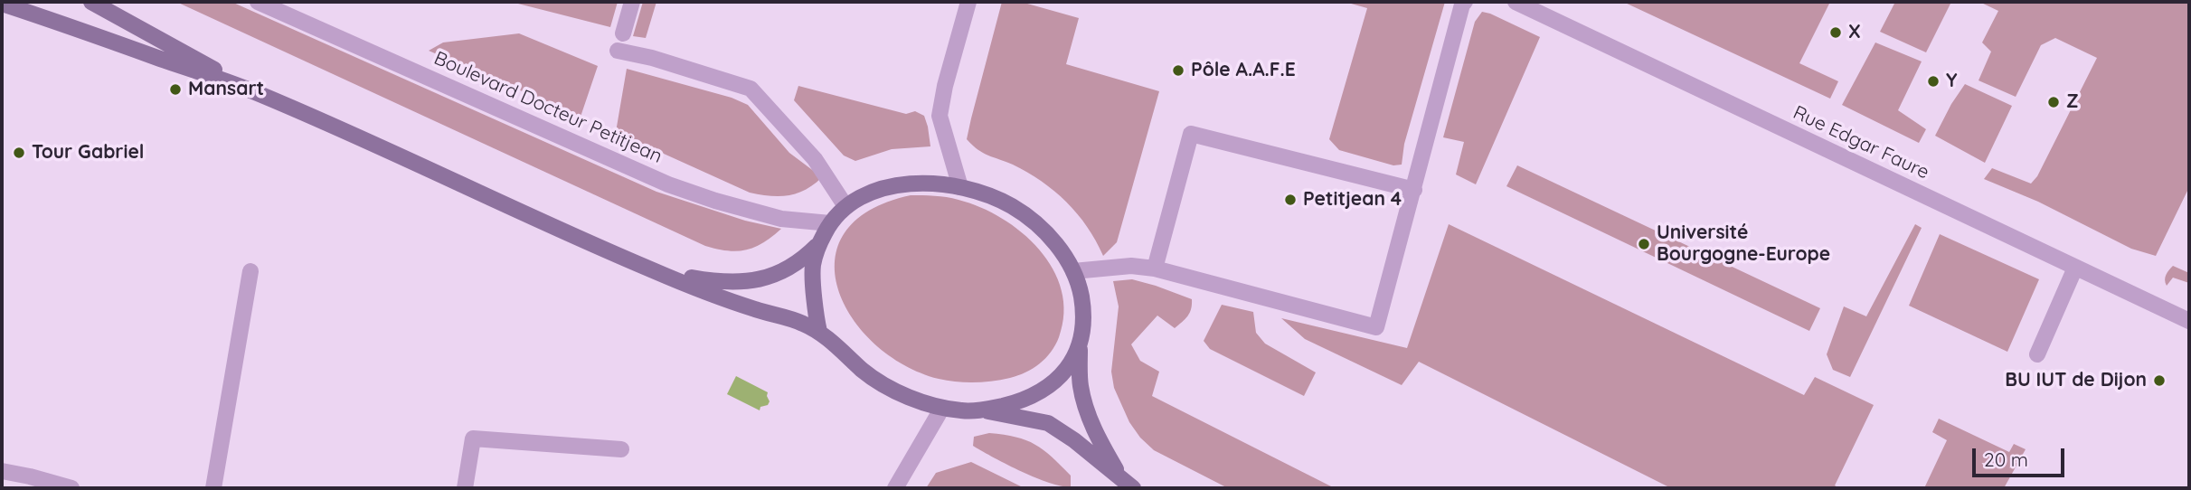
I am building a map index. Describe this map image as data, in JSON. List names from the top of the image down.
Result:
{
  "streets": {
    "street": ["Boulevard Docteur Petitjean", "Rue Edgar Faure"]
  },
  "places": [
    "X",
    "Pôle A.A.F.E",
    "Y",
    "Mansart",
    "Z",
    "Tour Gabriel",
    "Petitjean 4",
    "Université Bourgogne-Europe",
    "BU IUT de Dijon"
  ],
  "scale_bar": "20 m"
}
